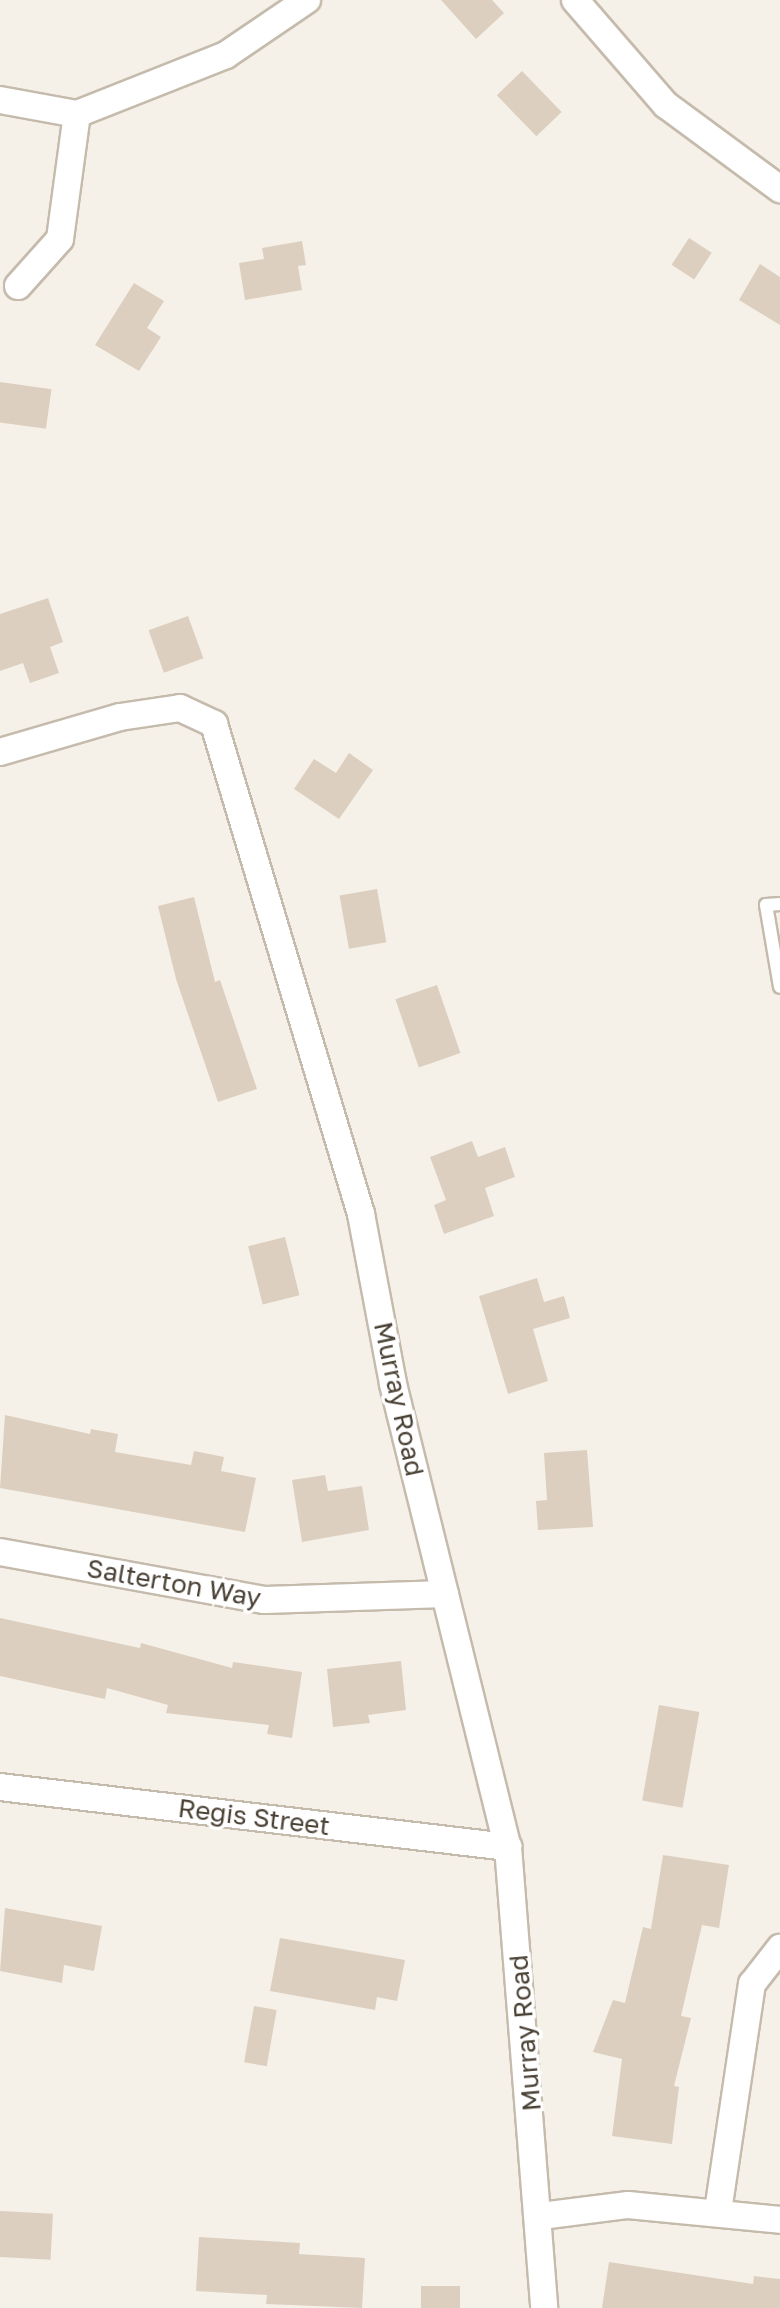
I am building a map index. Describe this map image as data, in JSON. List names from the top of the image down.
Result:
{
  "streets": {
    "street": ["Murray Road", "Salterton Way", "Regis Street"]
  },
  "crossings": [
    ["Murray Road", "Salterton Way"],
    ["Murray Road", "Regis Street"]
  ]
}
